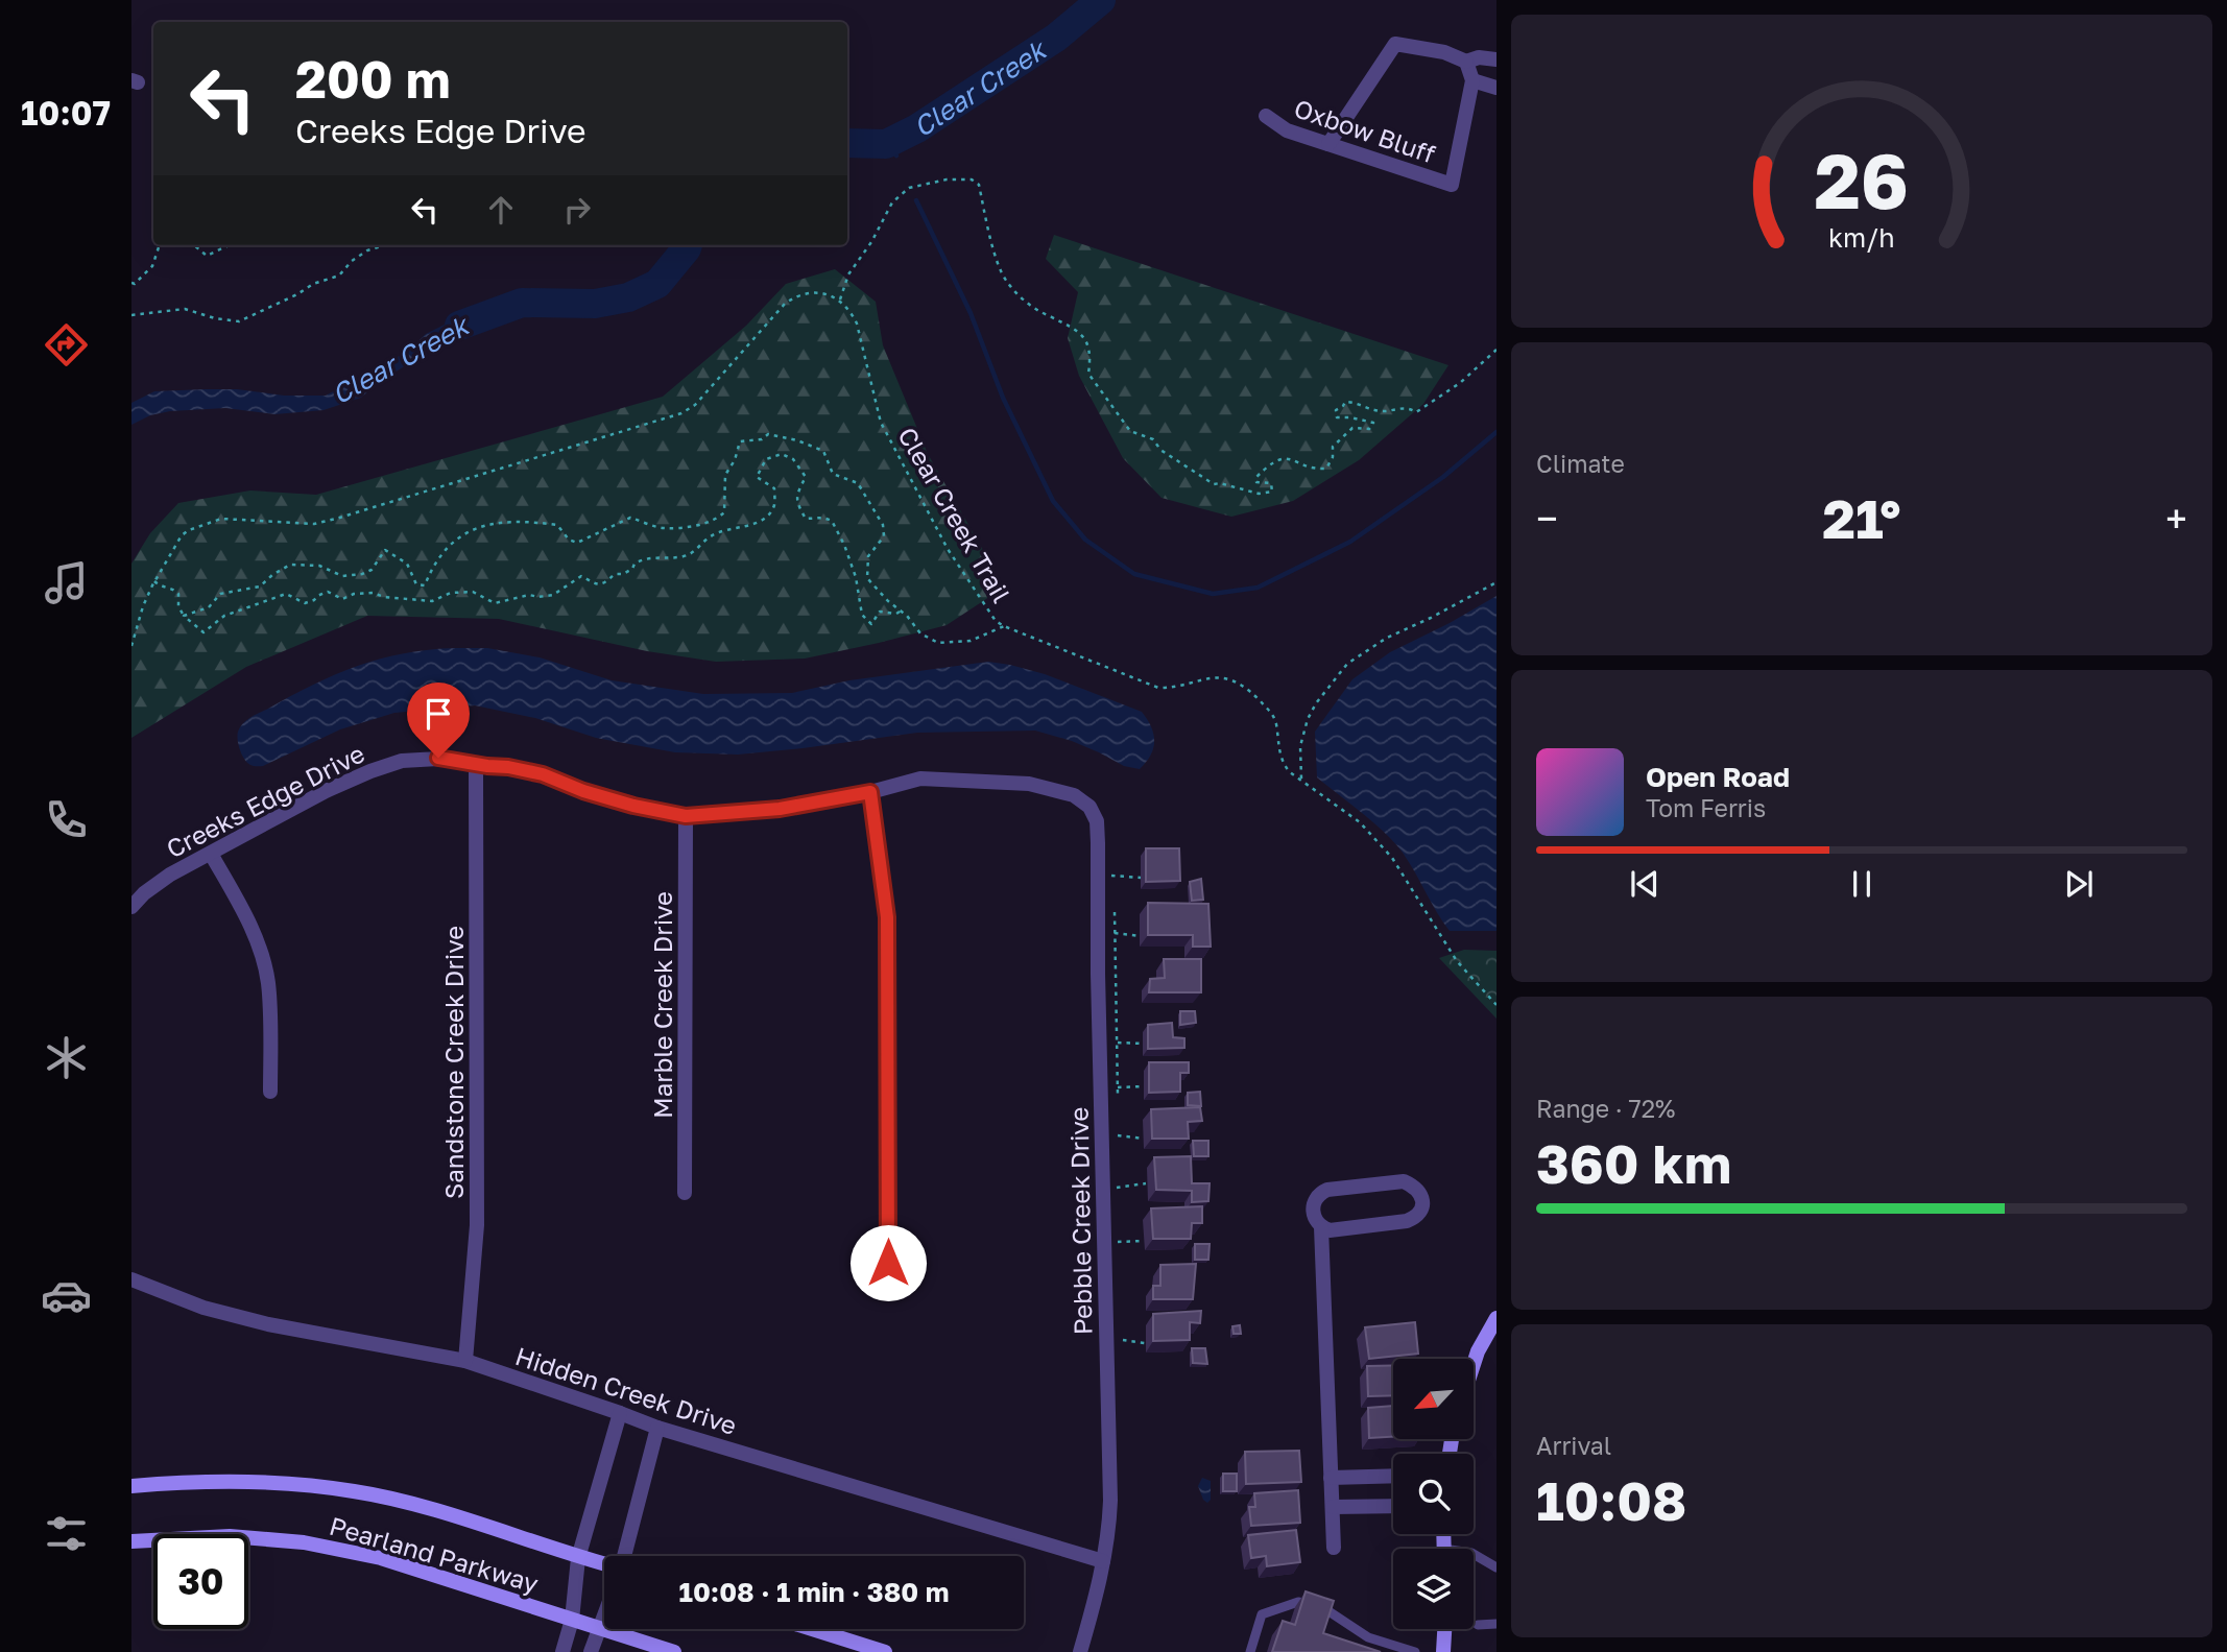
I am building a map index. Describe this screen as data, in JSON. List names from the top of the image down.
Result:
{
  "streets": {
    "main road": ["Pearland Parkway"],
    "street": [
      "Oxbow Bluff",
      "Creeks Edge Drive",
      "Marble Creek Drive",
      "Sandstone Creek Drive",
      "Pebble Creek Drive",
      "Hidden Creek Drive"
    ],
    "path": ["Clear Creek Trail"]
  },
  "crossings": [
    ["Creeks Edge Drive", "Marble Creek Drive"],
    ["Creeks Edge Drive", "Sandstone Creek Drive"],
    ["Creeks Edge Drive", "Pebble Creek Drive"],
    ["Sandstone Creek Drive", "Hidden Creek Drive"],
    ["Pebble Creek Drive", "Hidden Creek Drive"]
  ],
  "water": ["Clear Creek"],
  "north": "bottom left",
  "page": {
    "tabs": "10:07",
    "turn": ["200 m", "Creeks Edge Drive"],
    "tile": [
      "Climate",
      ["Range · 72%", "360 km"],
      ["Arrival", "10:08"]
    ],
    "heat": ["−", "21°", "+"],
    "song": ["Open Road", "Tom Ferris"],
    "limit": "30",
    "trip": "10:08 · 1 min · 380 m",
    "gauge": ["26", "km/h"]
  }
}
